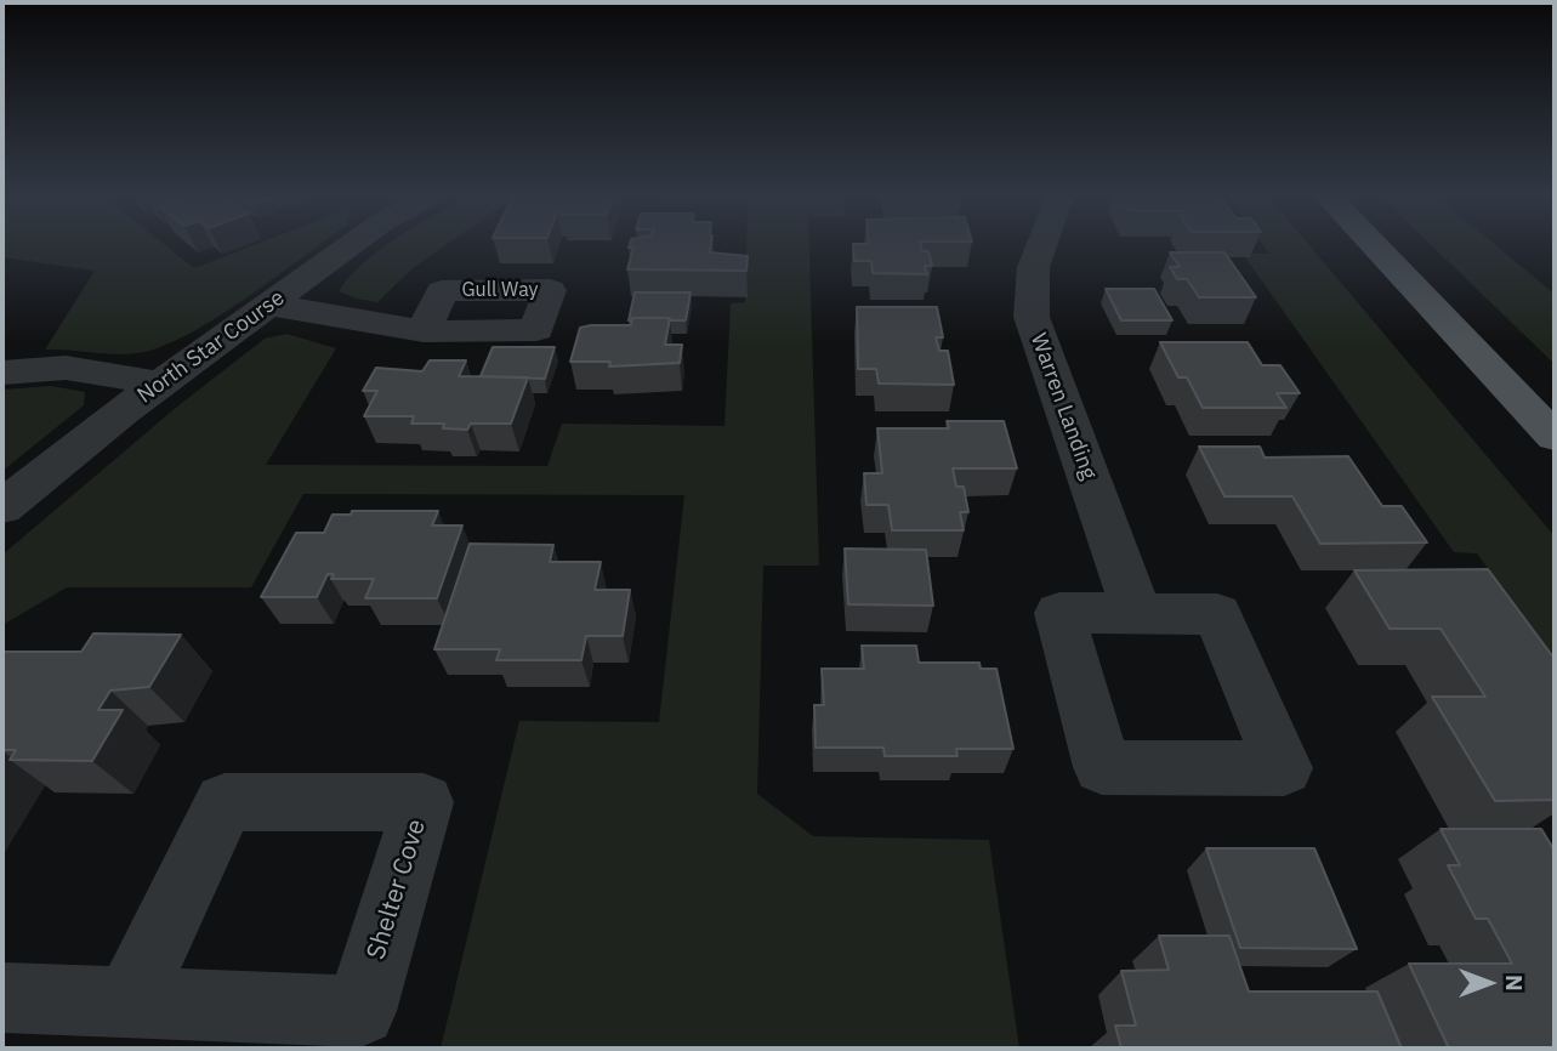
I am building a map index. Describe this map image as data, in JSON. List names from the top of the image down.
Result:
{
  "streets": {
    "street": ["North Star Course", "Warren Landing", "Shelter Cove"]
  },
  "north": "right"
}
